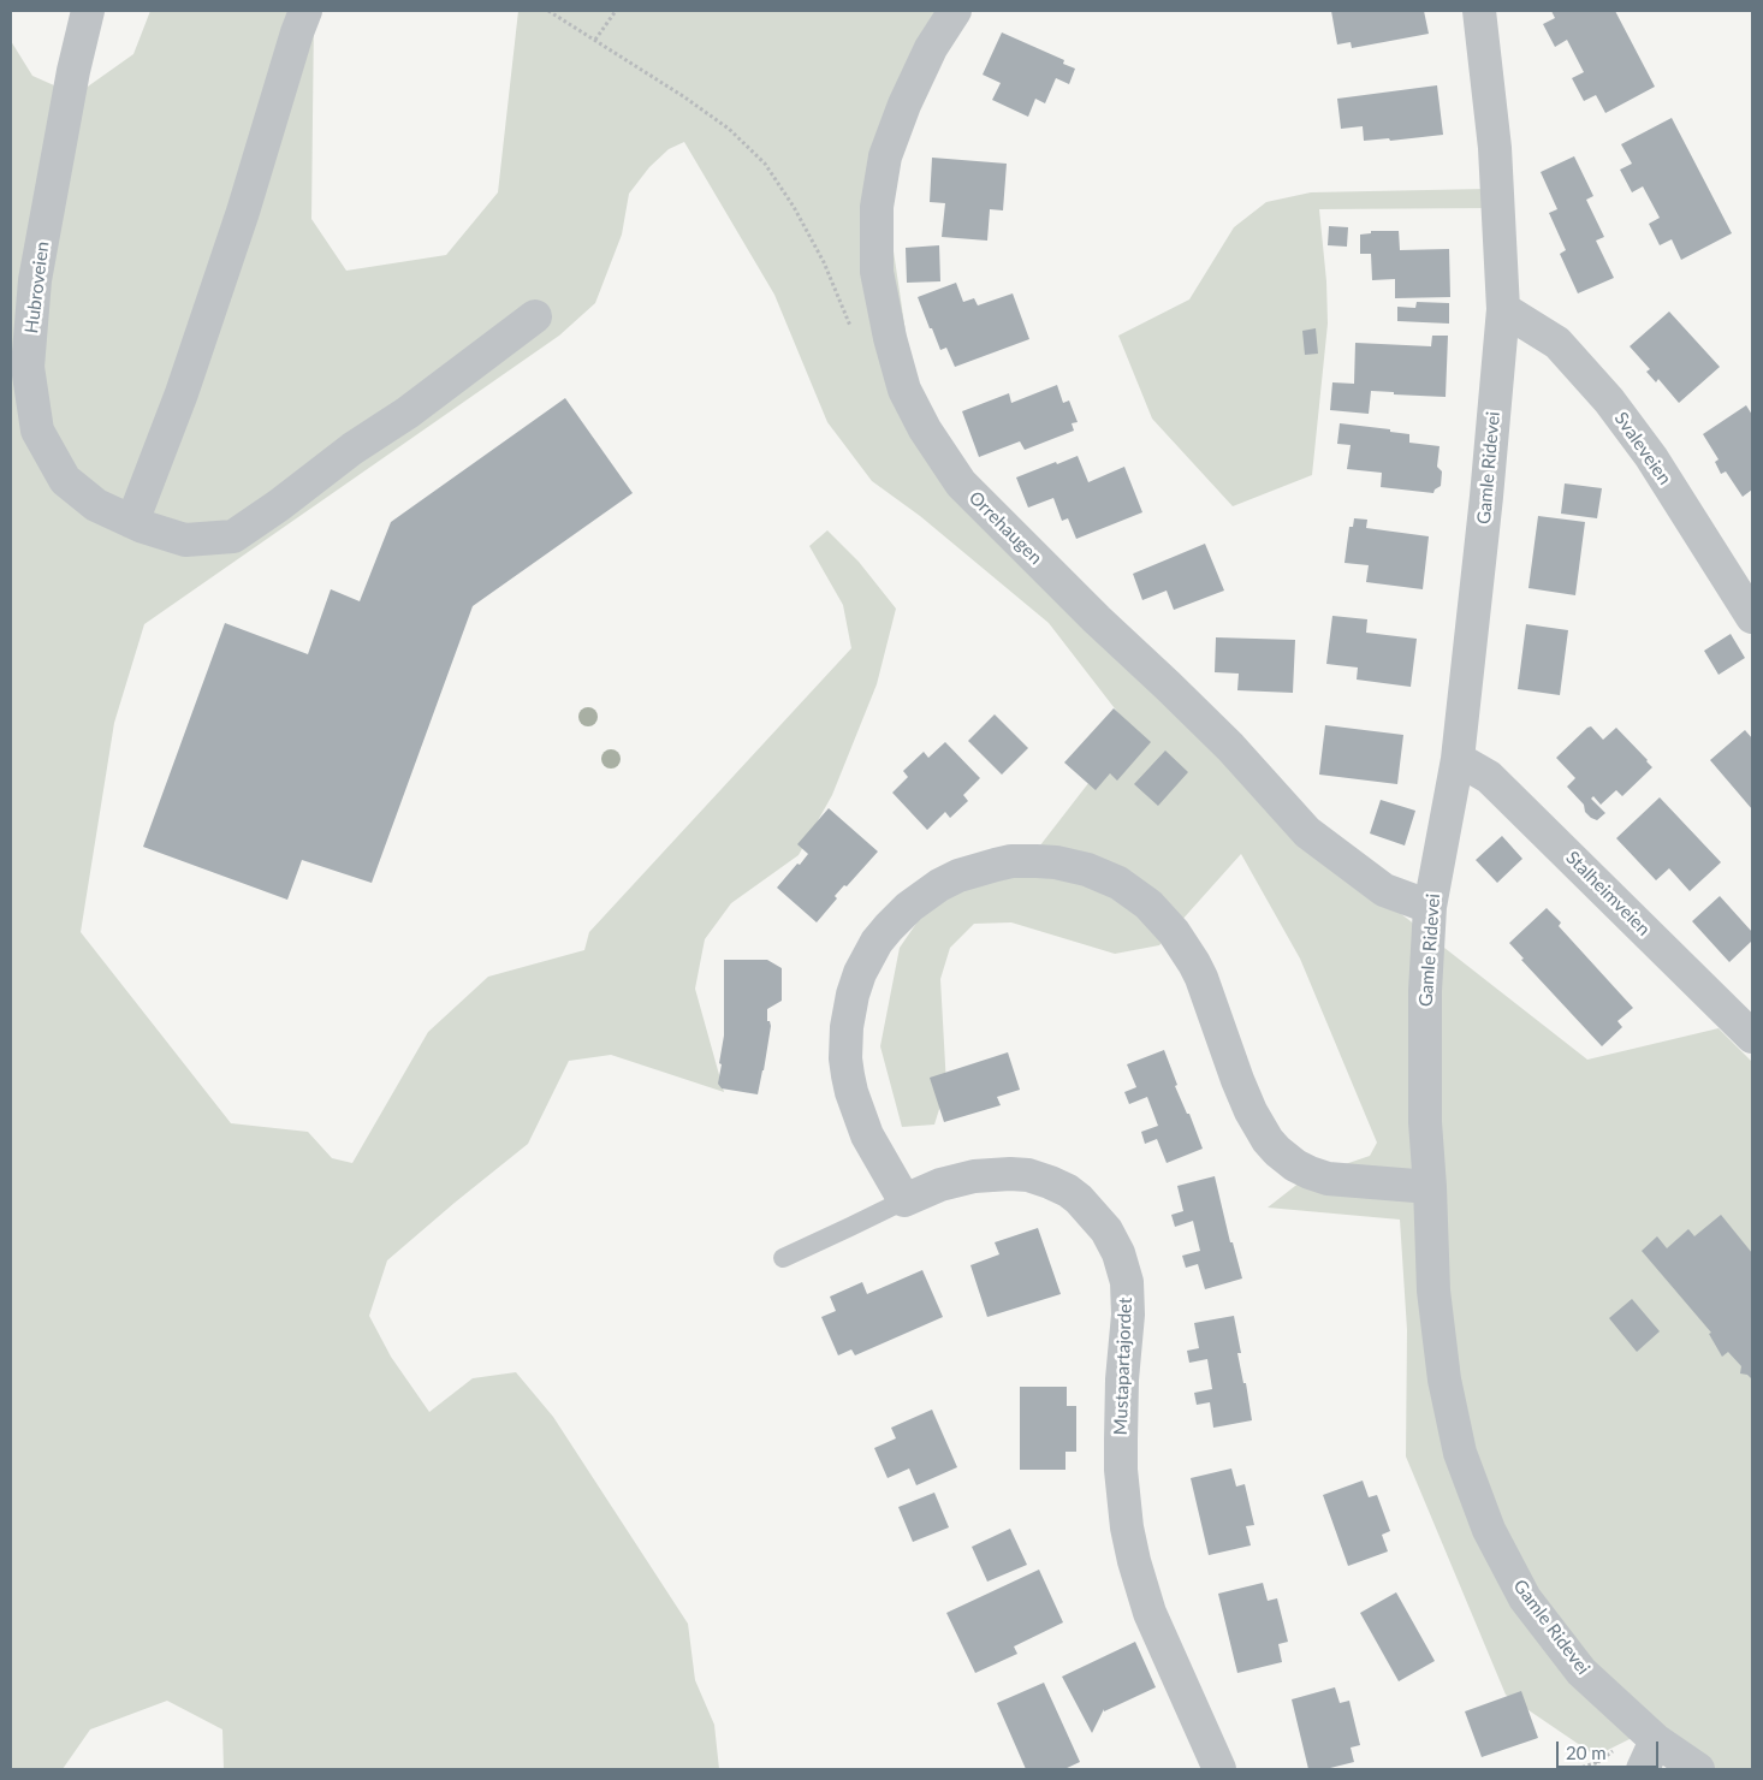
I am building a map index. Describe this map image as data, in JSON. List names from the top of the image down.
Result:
{
  "streets": {
    "street": [
      "Hubroveien",
      "Svaleveien",
      "Gamle Ridevei",
      "Orrehaugen",
      "Stalheimveien",
      "Mustapartajordet"
    ]
  },
  "crossings": [
    ["Svaleveien", "Gamle Ridevei"],
    ["Gamle Ridevei", "Orrehaugen"],
    ["Gamle Ridevei", "Stalheimveien"]
  ],
  "scale_bar": "20 m"
}
